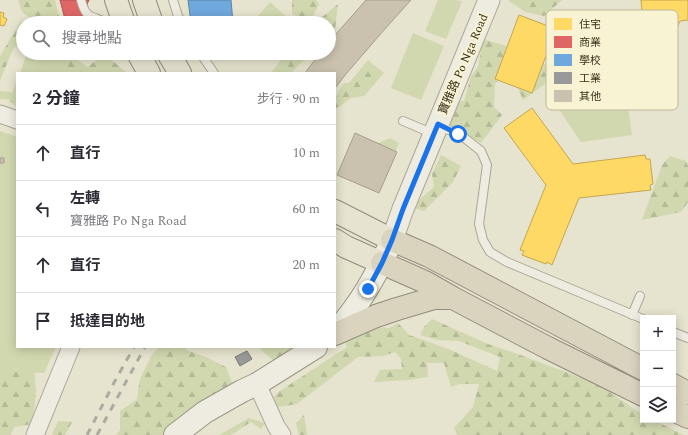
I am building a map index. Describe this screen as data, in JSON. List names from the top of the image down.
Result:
{
  "streets": {
    "street": ["寶雅路 Po Nga Road"]
  },
  "legend": [
    "住宅",
    "商業",
    "學校",
    "工業",
    "其他"
  ],
  "page": {
    "search": "搜尋地點",
    "heading": ["2 分鐘", "步行 · 90 m"],
    "list": [
      ["直行", "10 m"],
      ["左轉", "寶雅路 Po Nga Road", "60 m"],
      ["直行", "20 m"],
      "抵達目的地"
    ],
    "map_buttons": ["+", "−"]
  }
}
